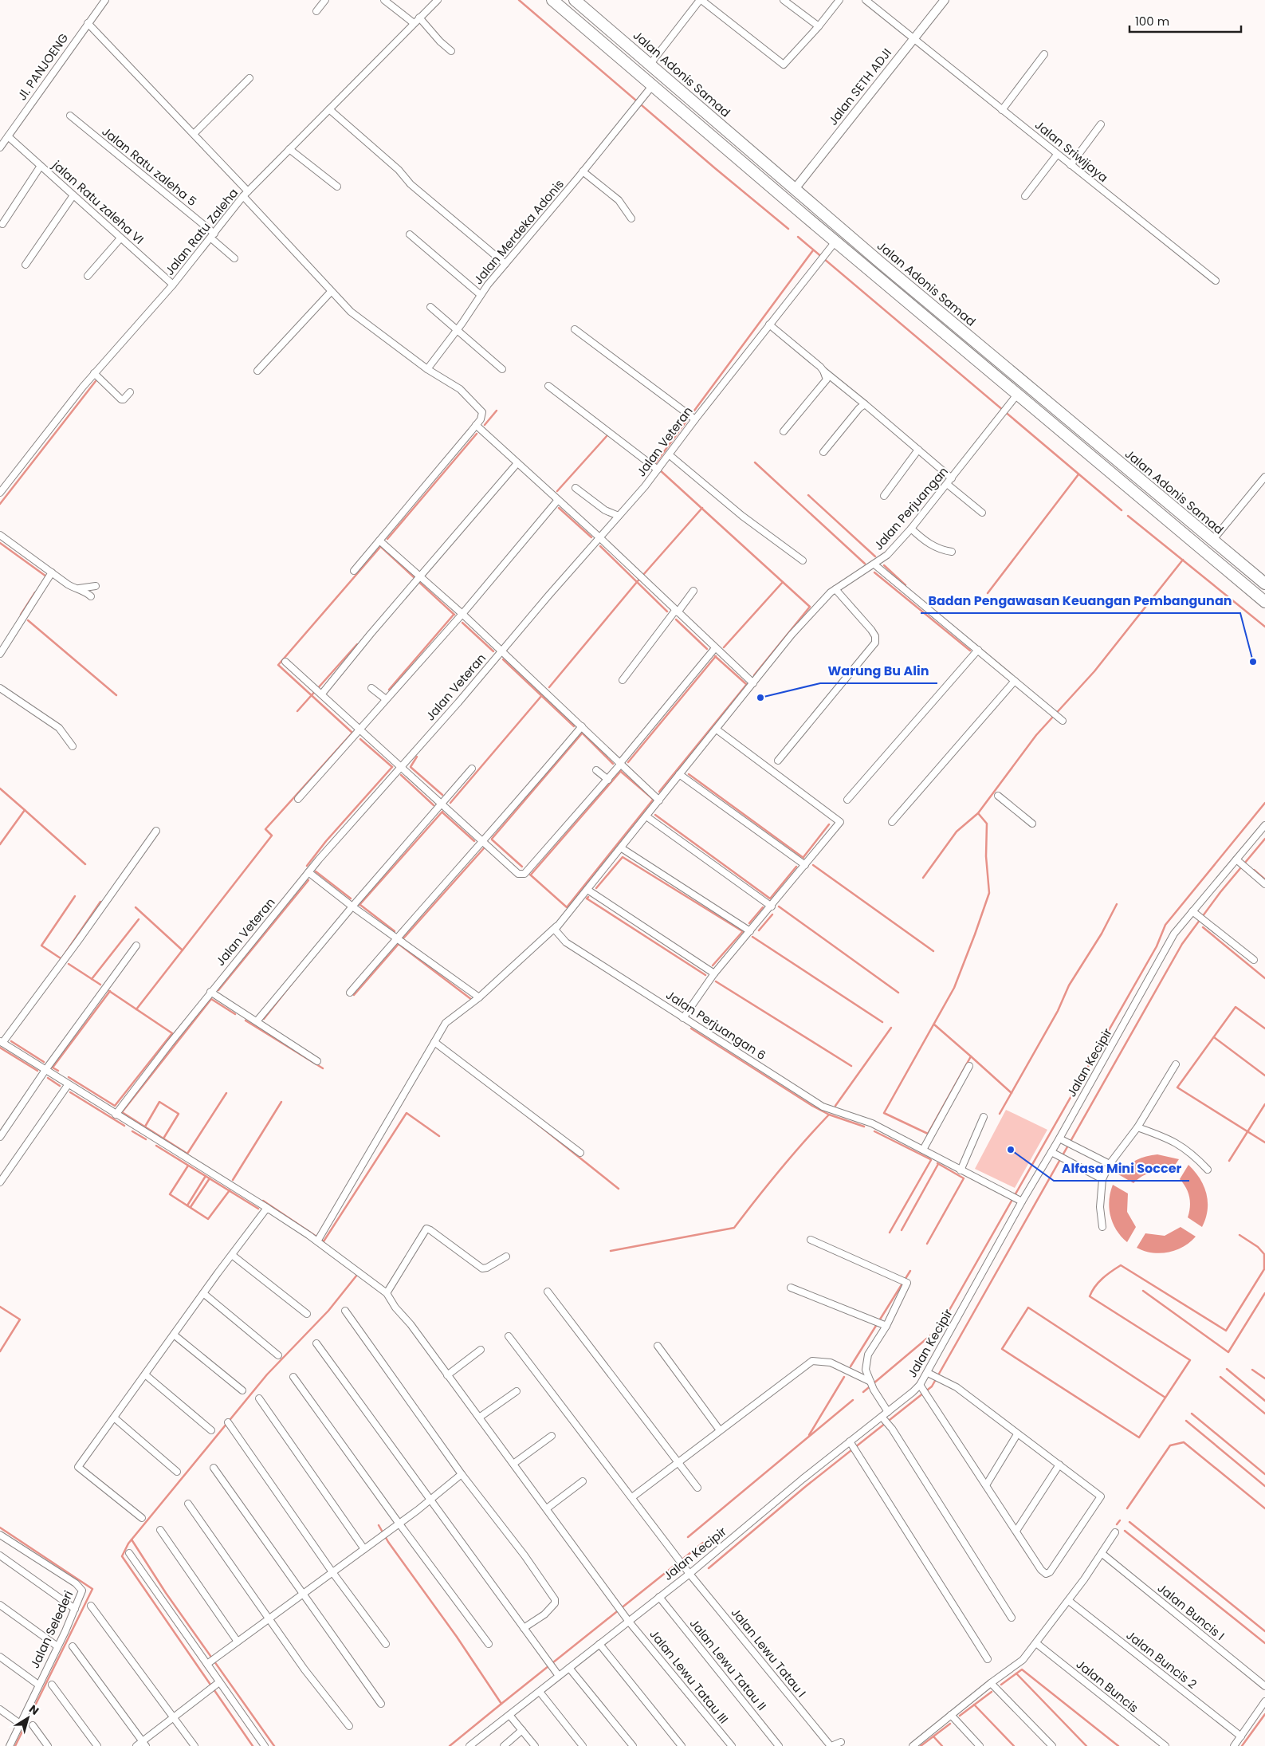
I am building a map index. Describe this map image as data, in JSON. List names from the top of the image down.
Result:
{
  "streets": {
    "highway": ["Jalan Adonis Samad"],
    "street": [
      "Jl. PANJOENG",
      "Jalan SETH ADJI",
      "Jalan Sriwijaya",
      "Jalan Ratu zaleha 5",
      "jalan Ratu zaleha VI",
      "Jalan Ratu Zaleha",
      "Jalan Merdeka Adonis",
      "Jalan Veteran",
      "Jalan Perjuangan",
      "Jalan Perjuangan 6",
      "Jalan Kecipir",
      "Jalan Buncis I",
      "Jalan Selederi",
      "Jalan Lewu Tatau I",
      "Jalan Buncis 2",
      "Jalan Lewu Tatau II",
      "Jalan Lewu Tatau III",
      "Jalan Buncis"
    ]
  },
  "crossings": [
    ["Jl. PANJOENG", "jalan Ratu zaleha VI"],
    ["Jalan Adonis Samad", "Jalan SETH ADJI"],
    ["Jalan SETH ADJI", "Jalan Sriwijaya"],
    ["Jalan Ratu zaleha 5", "Jalan Ratu Zaleha"],
    ["jalan Ratu zaleha VI", "Jalan Ratu Zaleha"],
    ["Jalan Perjuangan", "Jalan Perjuangan 6"],
    ["Jalan Perjuangan 6", "Jalan Kecipir"],
    ["Jalan Kecipir", "Jalan Lewu Tatau I"],
    ["Jalan Kecipir", "Jalan Lewu Tatau II"],
    ["Jalan Kecipir", "Jalan Lewu Tatau III"]
  ],
  "places": ["Badan Pengawasan Keuangan Pembangunan", "Warung Bu Alin", "Alfasa Mini Soccer"],
  "scale_bar": "100 m",
  "north": "top right"
}
